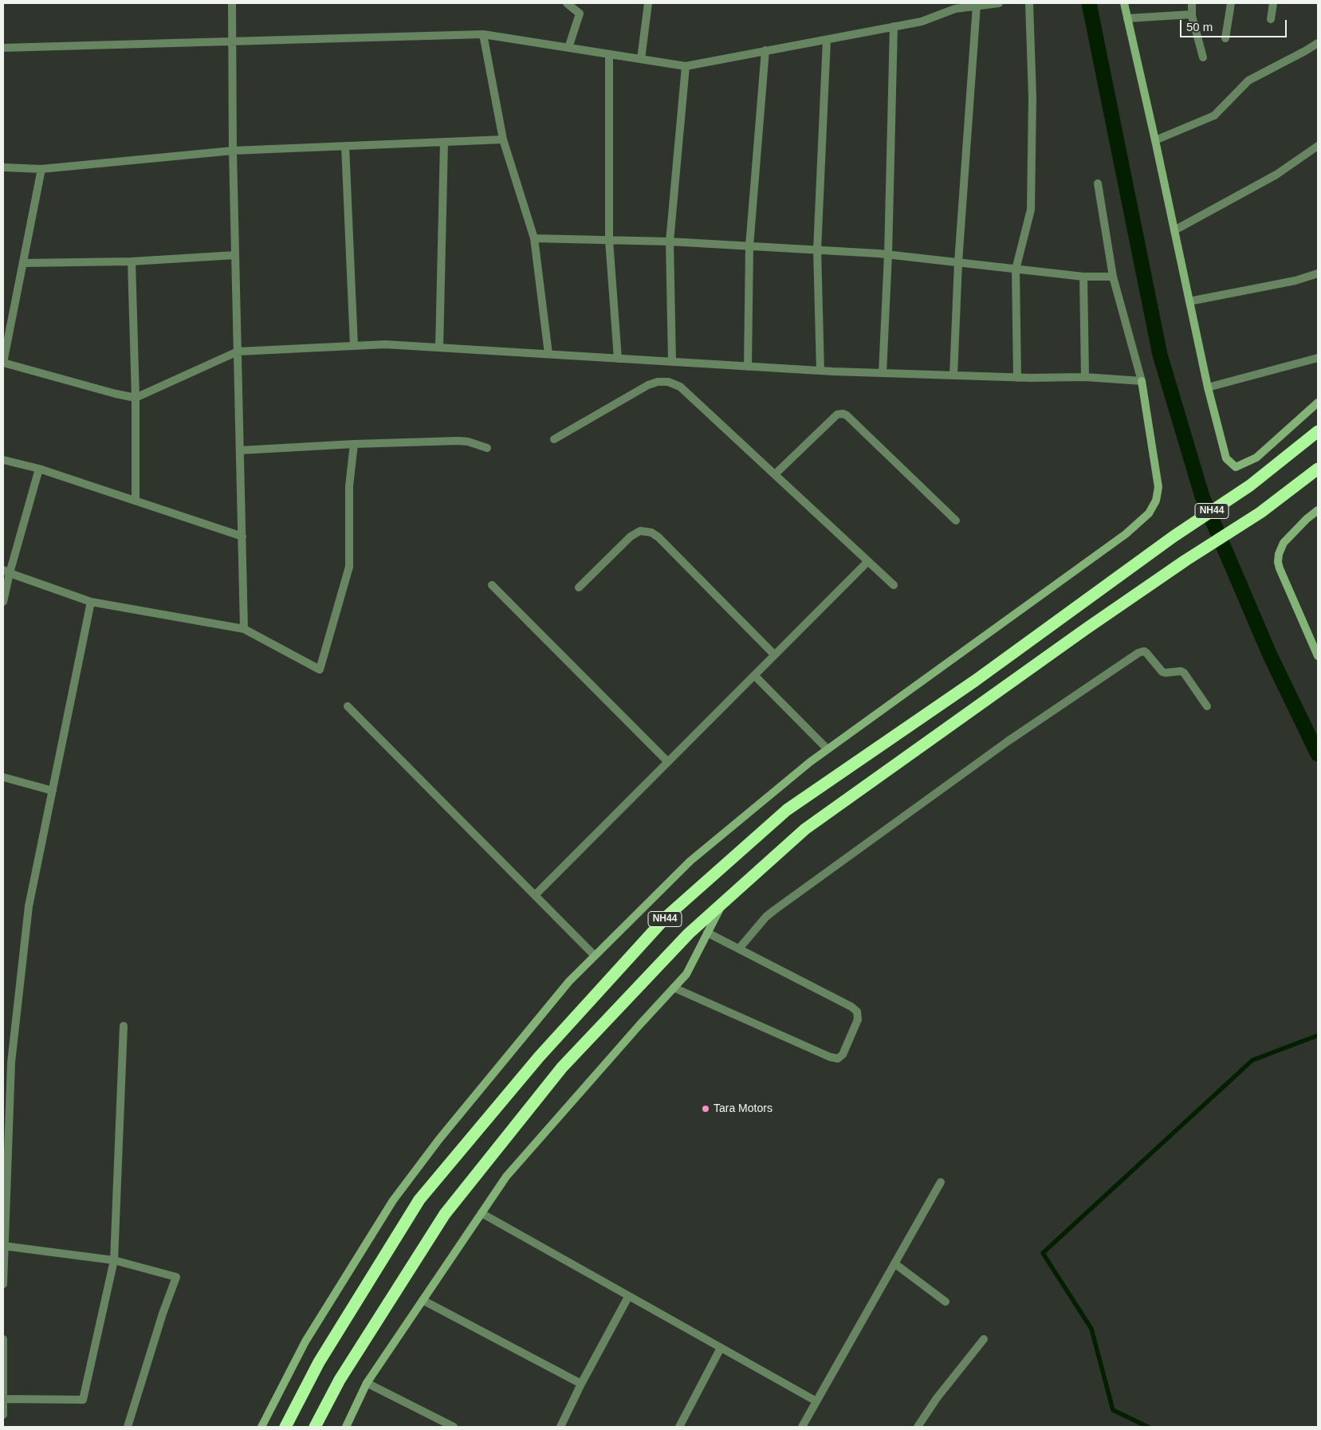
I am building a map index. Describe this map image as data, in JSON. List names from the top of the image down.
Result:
{
  "streets": {
    "highway": ["NH44"]
  },
  "places": ["Tara Motors"],
  "scale_bar": "50 m"
}
